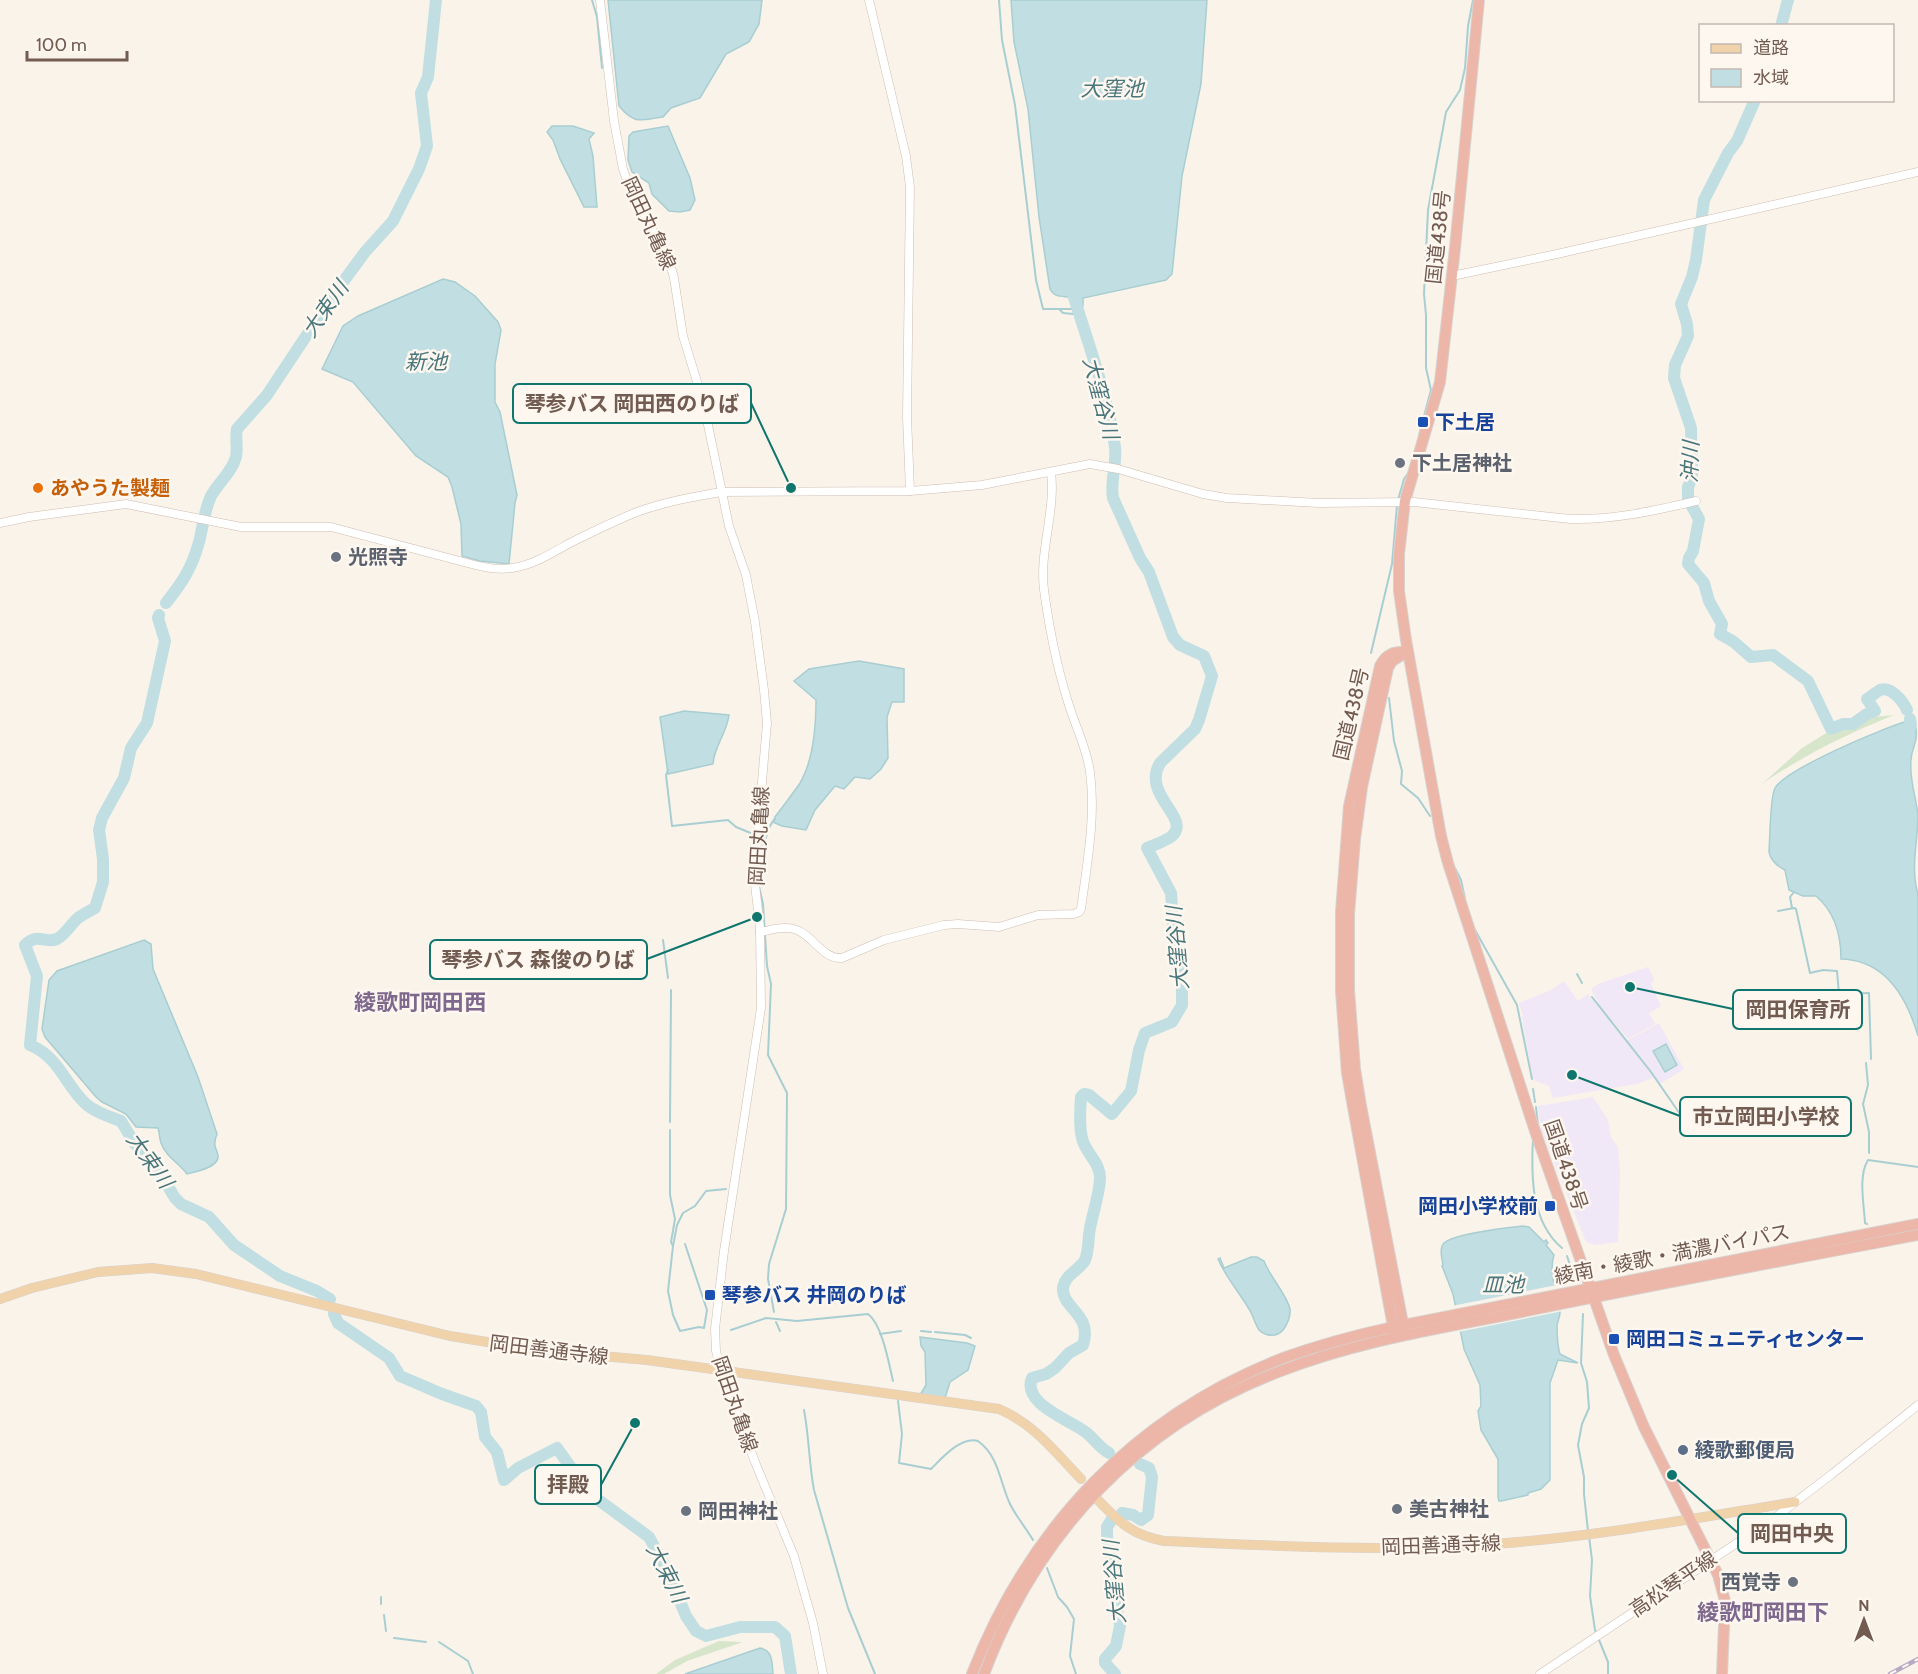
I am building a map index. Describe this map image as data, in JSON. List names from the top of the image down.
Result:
{
  "streets": {
    "highway": ["国道438号", "綾南・綾歌・満濃バイパス"],
    "main road": ["岡田善通寺線"],
    "street": ["岡田丸亀線", "高松琴平線"]
  },
  "crossings": [
    ["岡田丸亀線", "岡田善通寺線"],
    ["国道438号", "綾南・綾歌・満濃バイパス"],
    ["国道438号", "岡田善通寺線"],
    ["国道438号", "高松琴平線"],
    ["岡田善通寺線", "高松琴平線"]
  ],
  "districts": ["綾歌町岡田西", "綾歌町岡田下"],
  "water": [
    "大窪池",
    "大束川",
    "新池",
    "大窪谷川",
    "沖川",
    "皿池"
  ],
  "places": {
    "transit": [
      "下土居",
      "岡田小学校前",
      "琴参バス 井岡のりば",
      "岡田コミュニティセンター"
    ],
    "other": [
      "下土居神社",
      "あやうた製麺",
      "琴参バス 岡田西のりば",
      "光照寺",
      "琴参バス 森俊のりば",
      "岡田保育所",
      "市立岡田小学校",
      "拝殿",
      "綾歌郵便局",
      "岡田中央",
      "美古神社",
      "岡田神社",
      "西覚寺"
    ]
  },
  "legend": ["道路", "水域"],
  "scale_bar": "100 m",
  "north": "top"
}
